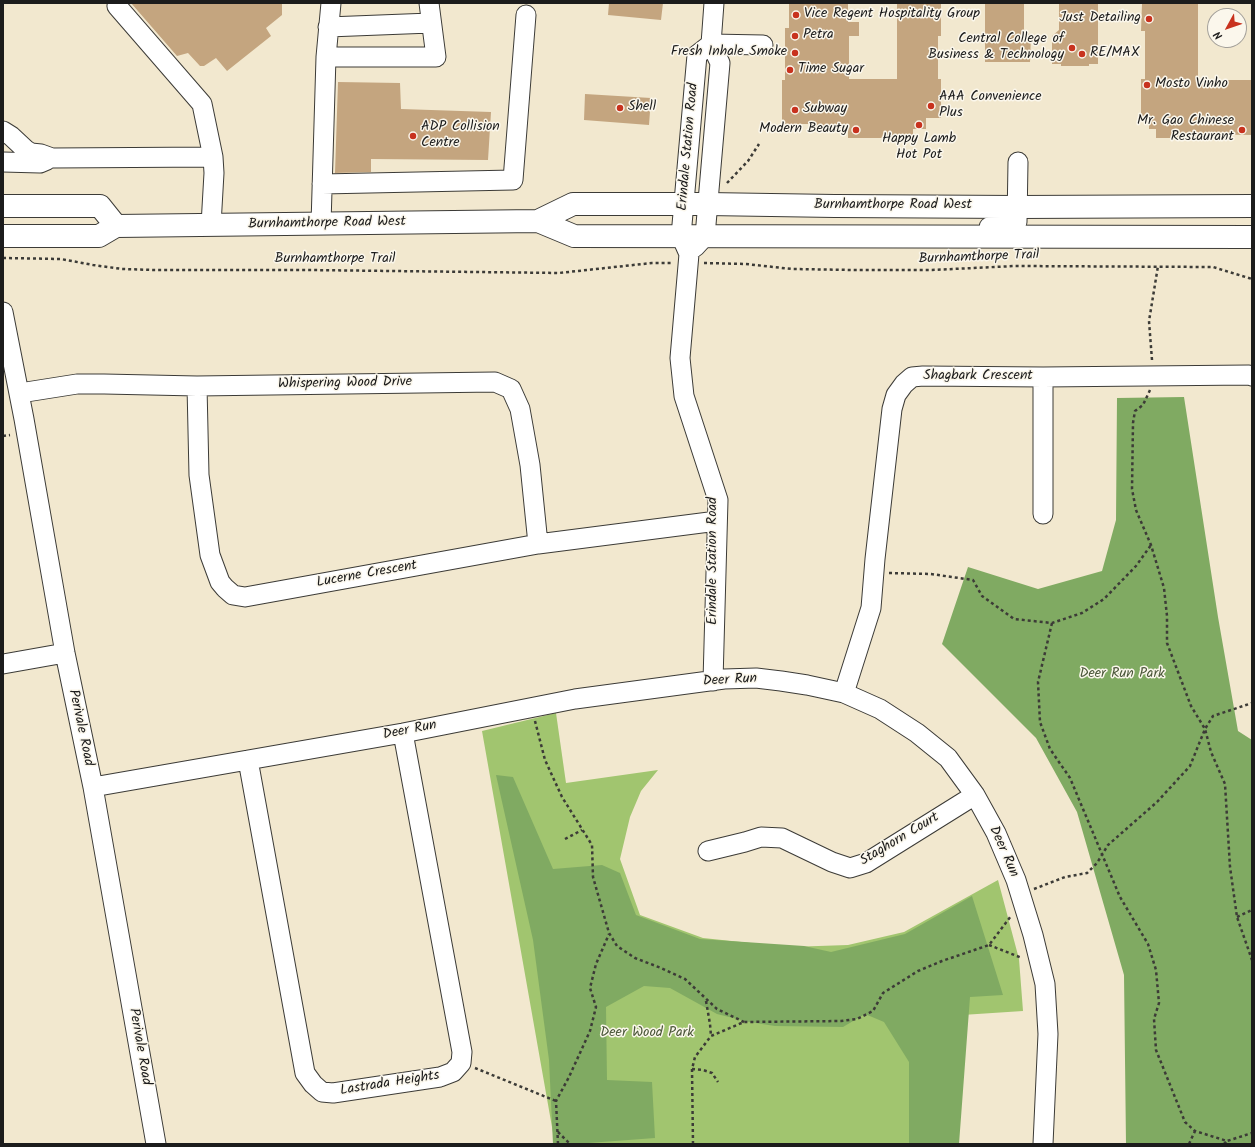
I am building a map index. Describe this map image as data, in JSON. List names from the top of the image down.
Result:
{
  "streets": {
    "main road": ["Burnhamthorpe Road West"],
    "street": [
      "Erindale Station Road",
      "Shagbark Crescent",
      "Whispering Wood Drive",
      "Lucerne Crescent",
      "Deer Run",
      "Perivale Road",
      "Staghorn Court",
      "Lastrada Heights"
    ],
    "path": ["Burnhamthorpe Trail"]
  },
  "crossings": [
    ["Erindale Station Road", "Burnhamthorpe Road West"],
    ["Erindale Station Road", "Lucerne Crescent"],
    ["Erindale Station Road", "Deer Run"],
    ["Shagbark Crescent", "Deer Run"],
    ["Whispering Wood Drive", "Lucerne Crescent"],
    ["Whispering Wood Drive", "Perivale Road"],
    ["Deer Run", "Perivale Road"],
    ["Deer Run", "Staghorn Court"],
    ["Deer Run", "Lastrada Heights"]
  ],
  "parks": ["Deer Run Park", "Deer Wood Park"],
  "places": [
    "Vice Regent Hospitality Group",
    "Just Detailing",
    "Petra",
    "Central College of Business & Technology",
    "Fresh Inhale Smoke",
    "RE/MAX",
    "Time Sugar",
    "Mosto Vinho",
    "AAA Convenience Plus",
    "Shell",
    "Subway",
    "Happy Lamb Hot Pot",
    "Modern Beauty",
    "Mr. Gao Chinese Restaurant",
    "ADP Collision Centre"
  ],
  "north": "bottom left"
}
